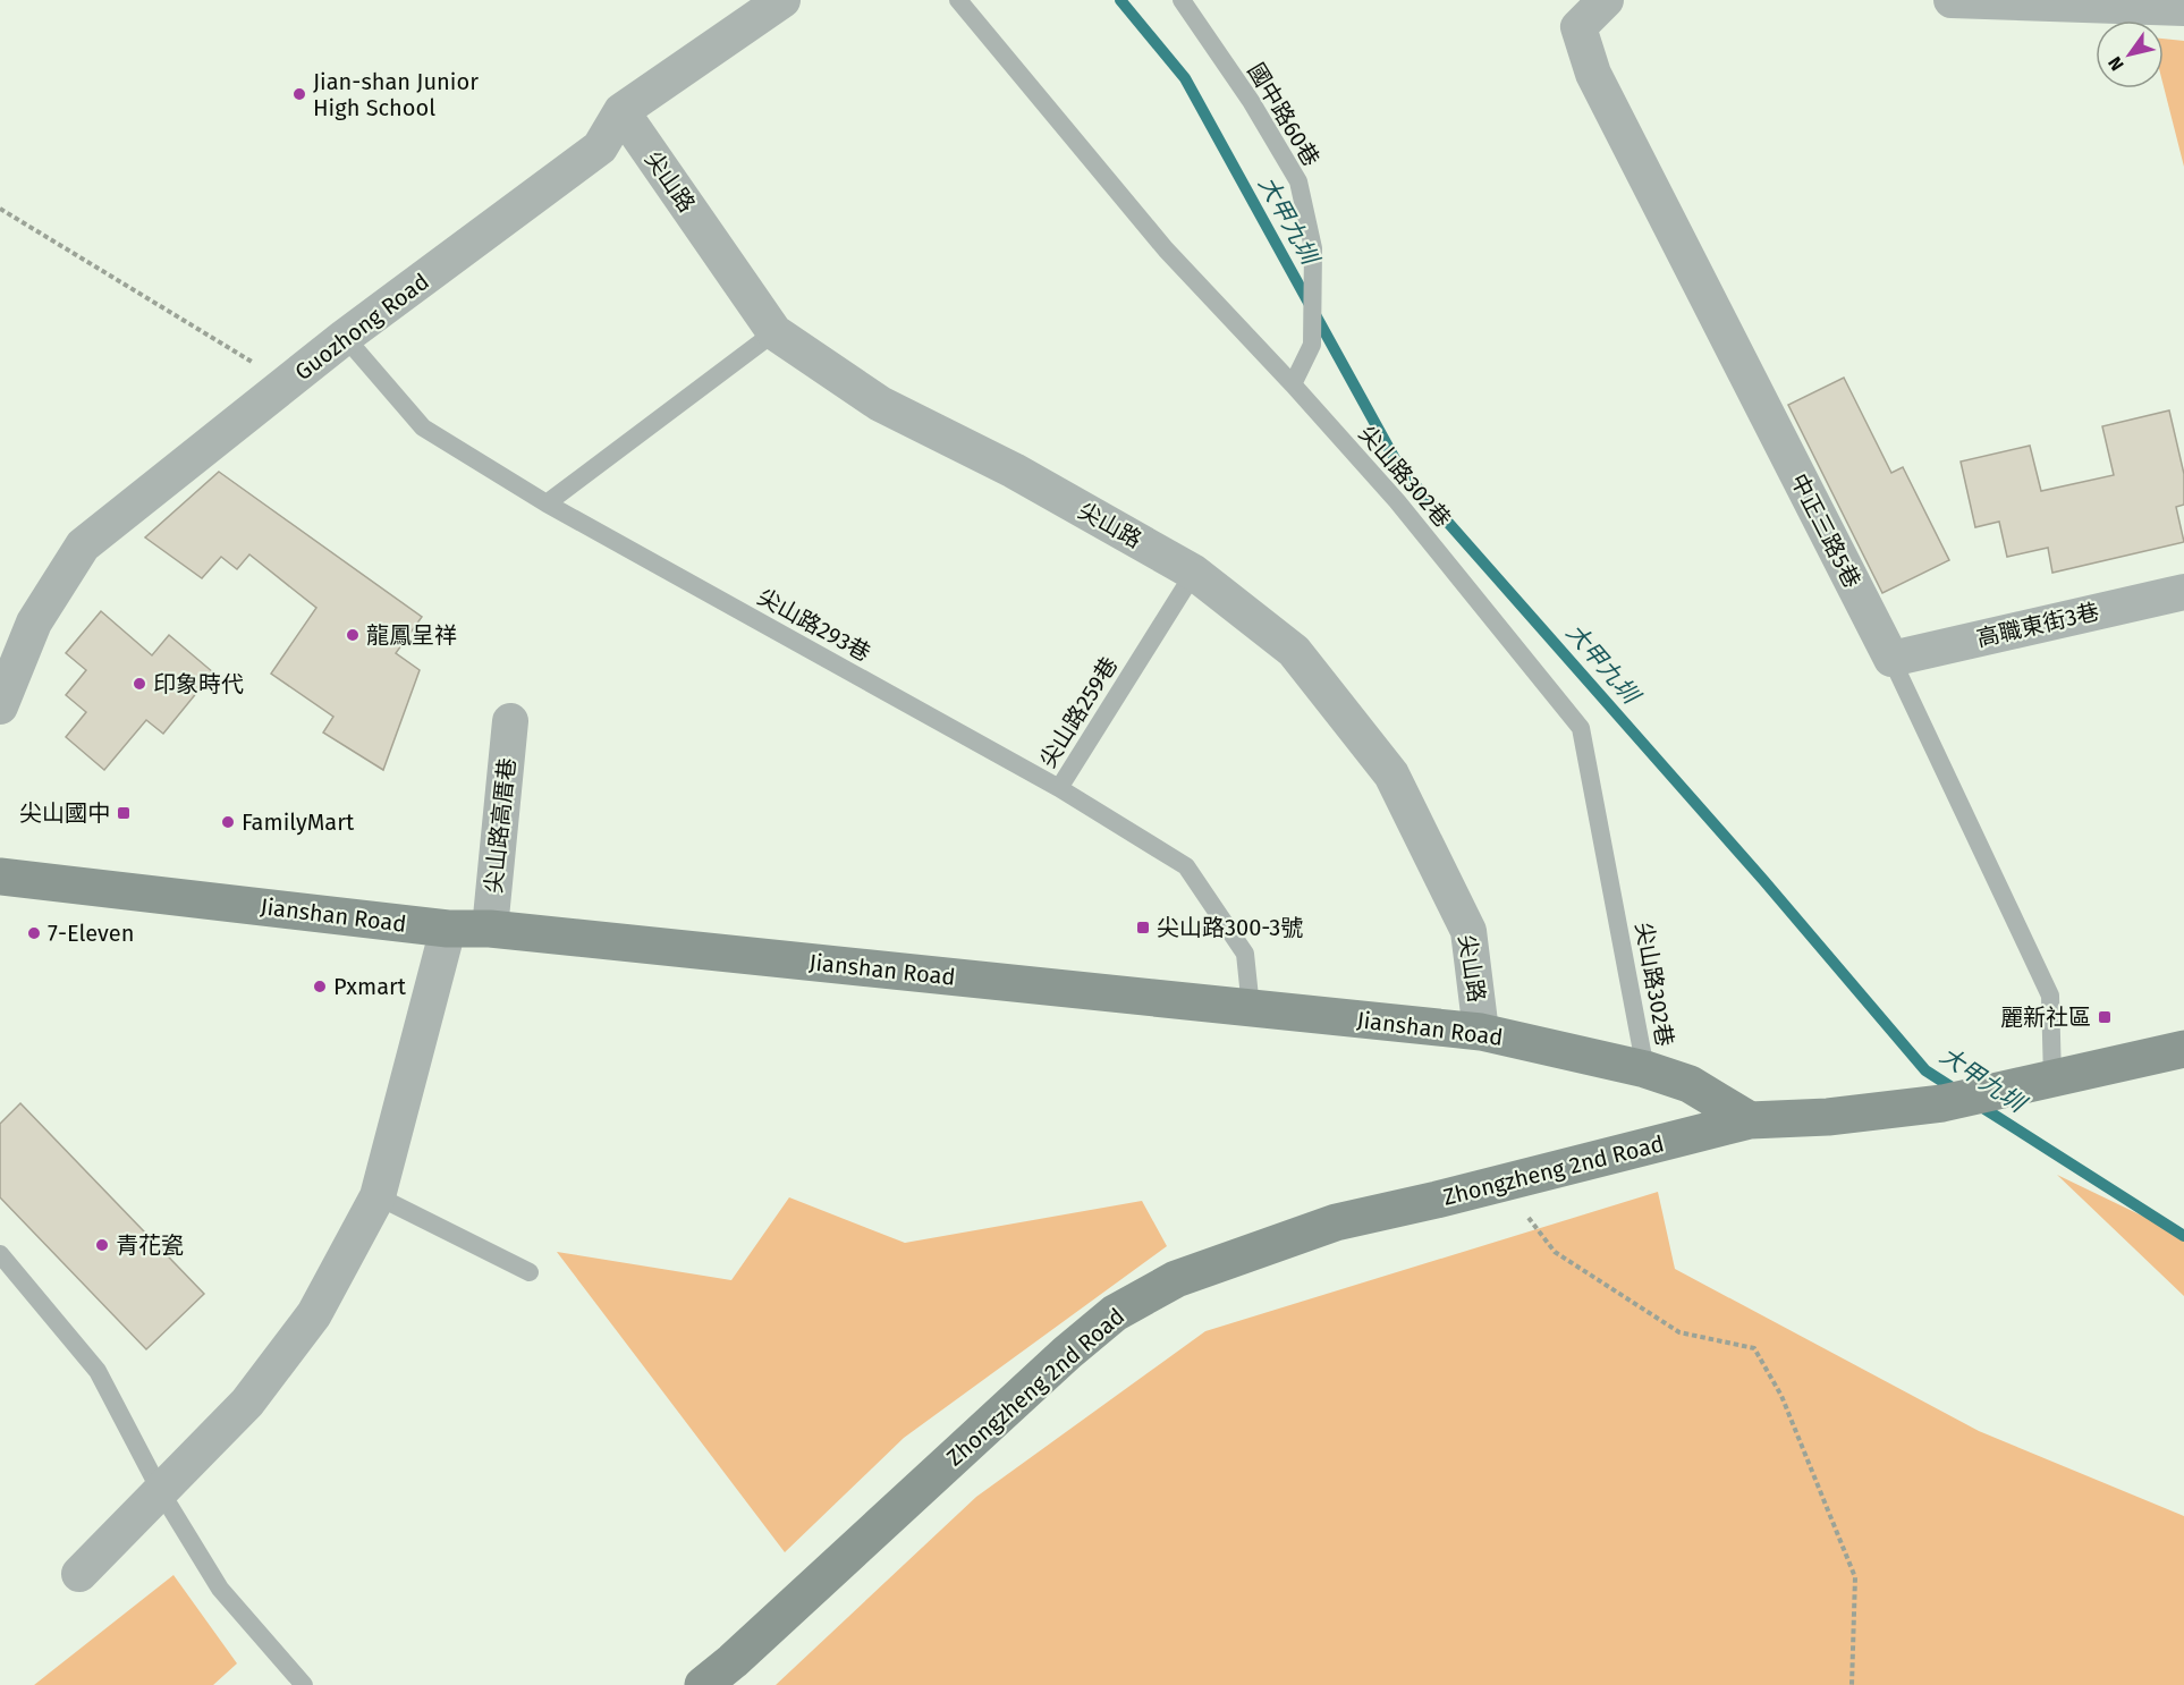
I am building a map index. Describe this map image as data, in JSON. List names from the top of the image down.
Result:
{
  "streets": {
    "street": [
      "尖山路",
      "Guozhong Road",
      "中正三路5巷",
      "高職東街3巷",
      "尖山路高厝巷",
      "Jianshan Road",
      "Zhongzheng 2nd Road"
    ],
    "lane": [
      "國中路60巷",
      "尖山路302巷",
      "尖山路293巷",
      "尖山路259巷"
    ]
  },
  "crossings": [
    ["國中路60巷", "尖山路302巷"],
    ["尖山路", "Guozhong Road"],
    ["尖山路", "尖山路259巷"],
    ["尖山路", "Jianshan Road"],
    ["Guozhong Road", "尖山路293巷"],
    ["尖山路302巷", "Jianshan Road"],
    ["中正三路5巷", "高職東街3巷"],
    ["中正三路5巷", "Zhongzheng 2nd Road"],
    ["尖山路293巷", "尖山路259巷"],
    ["尖山路259巷", "Jianshan Road"],
    ["尖山路高厝巷", "Jianshan Road"],
    ["Jianshan Road", "Zhongzheng 2nd Road"]
  ],
  "water": ["大甲九圳"],
  "places": {
    "other": [
      "Jian-shan Junior High School",
      "龍鳳呈祥",
      "印象時代",
      "FamilyMart",
      "7-Eleven",
      "Pxmart",
      "青花瓷"
    ],
    "transit": ["尖山國中", "尖山路300-3號", "麗新社區"]
  },
  "north": "bottom left"
}
